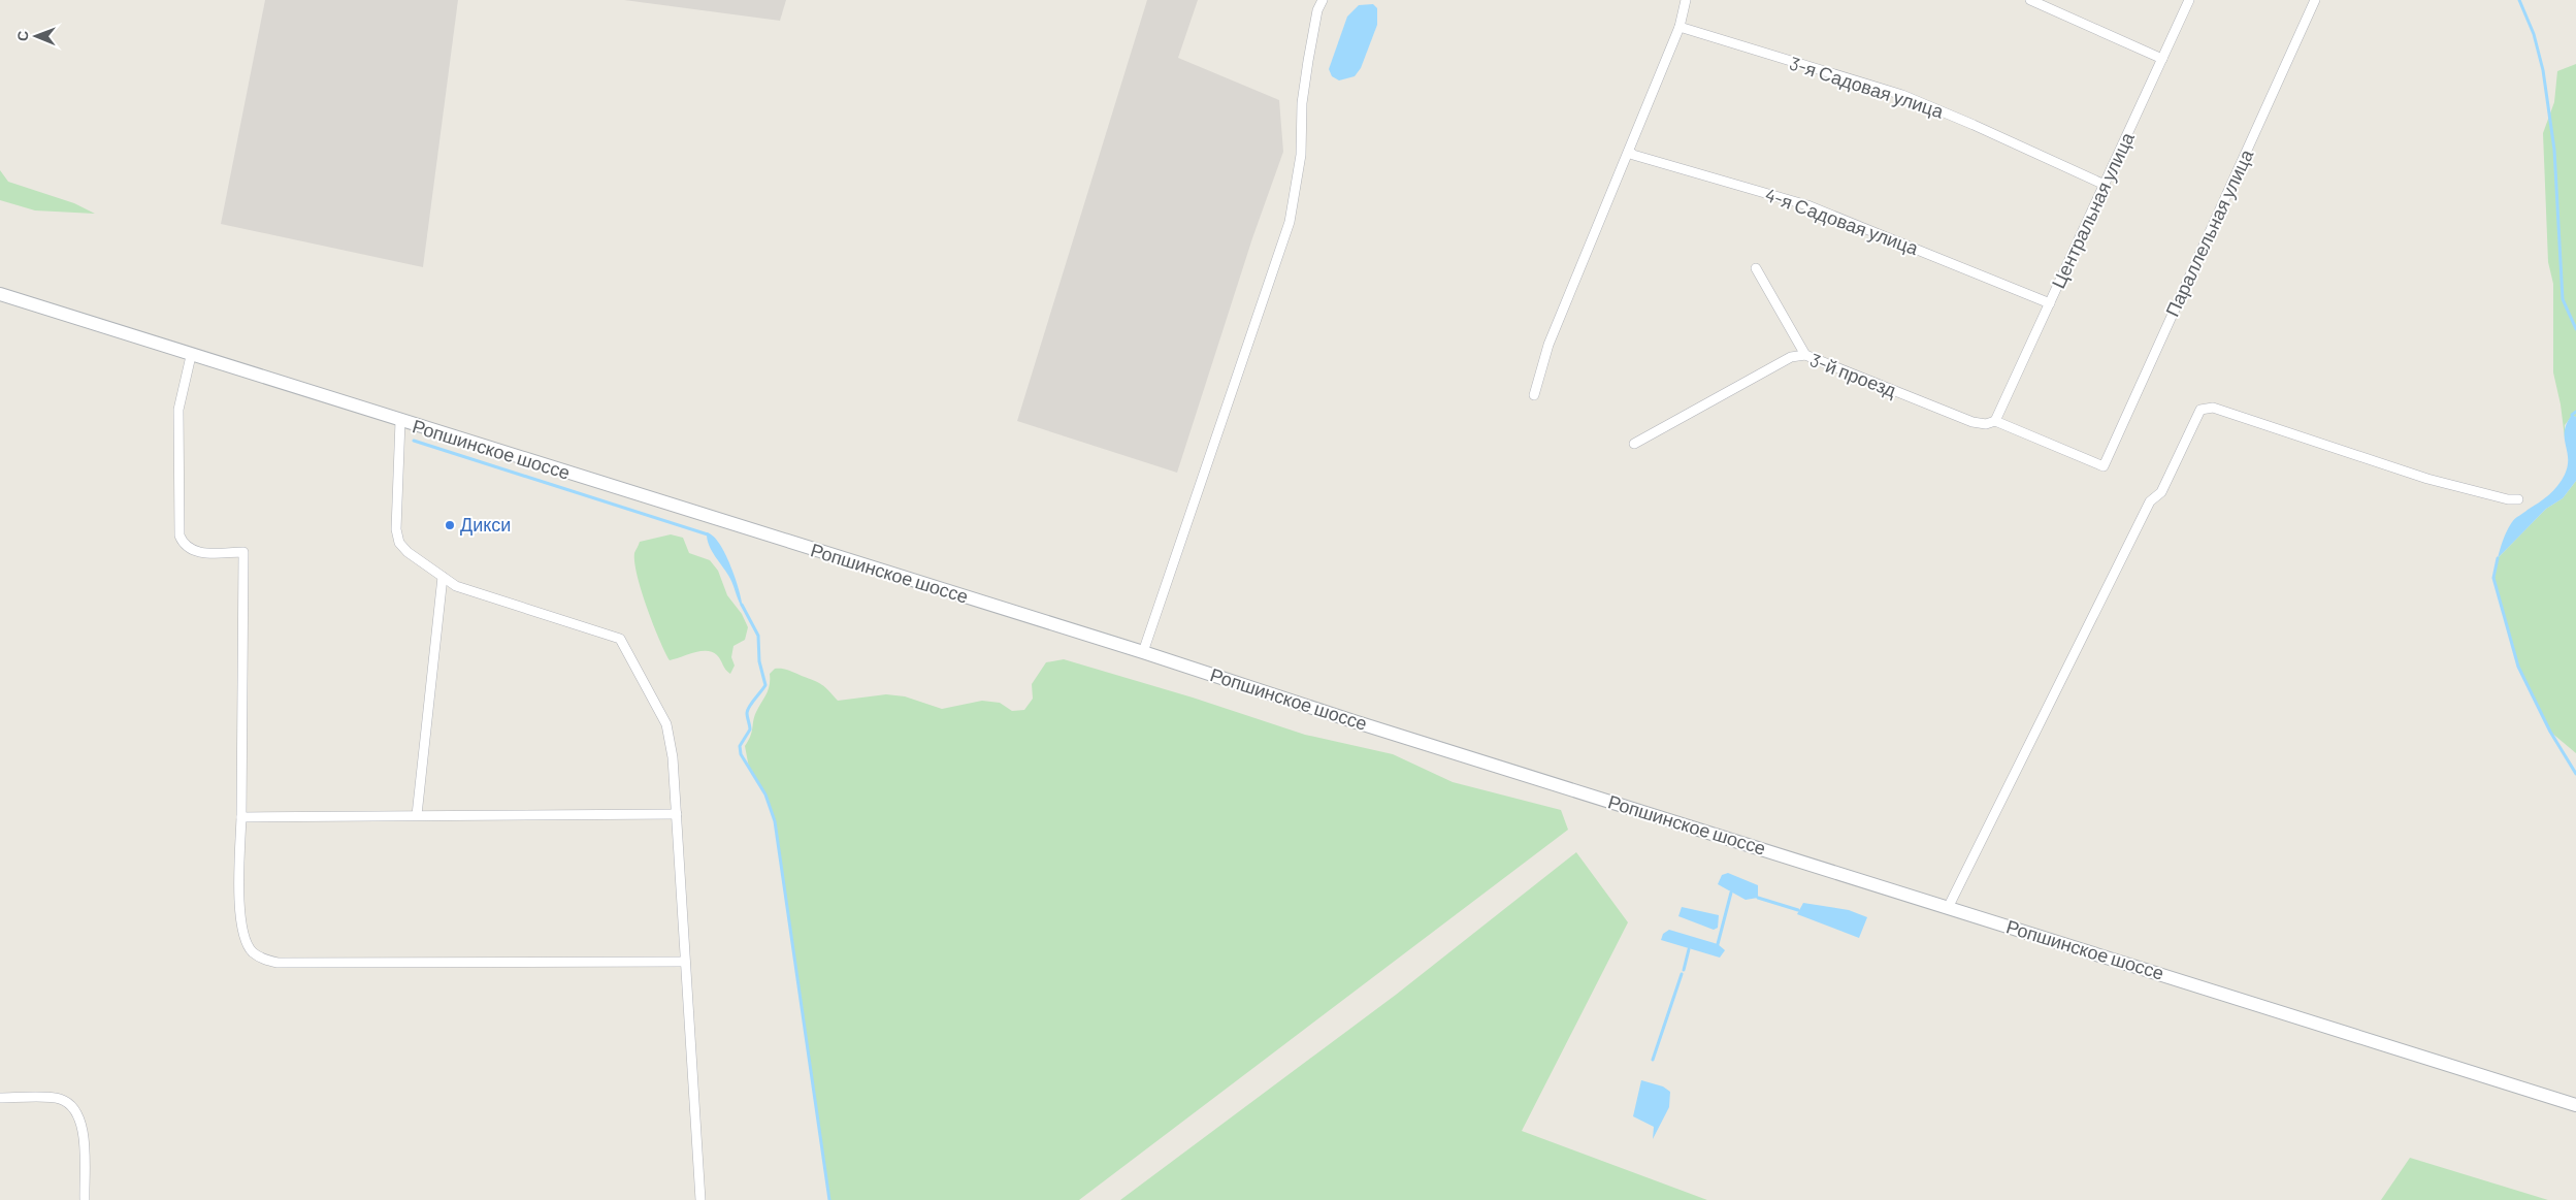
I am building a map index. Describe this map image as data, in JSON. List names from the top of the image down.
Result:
{
  "streets": {
    "main road": ["Ропшинское шоссе"],
    "street": [
      "3-я Садовая улица",
      "Центральная улица",
      "4-я Садовая улица",
      "Параллельная улица",
      "3-й проезд"
    ]
  },
  "crossings": [
    ["3-я Садовая улица", "Центральная улица"],
    ["Центральная улица", "4-я Садовая улица"],
    ["Центральная улица", "Параллельная улица"],
    ["Центральная улица", "3-й проезд"],
    ["Параллельная улица", "3-й проезд"]
  ],
  "places": ["Дикси"],
  "north": "left"
}
